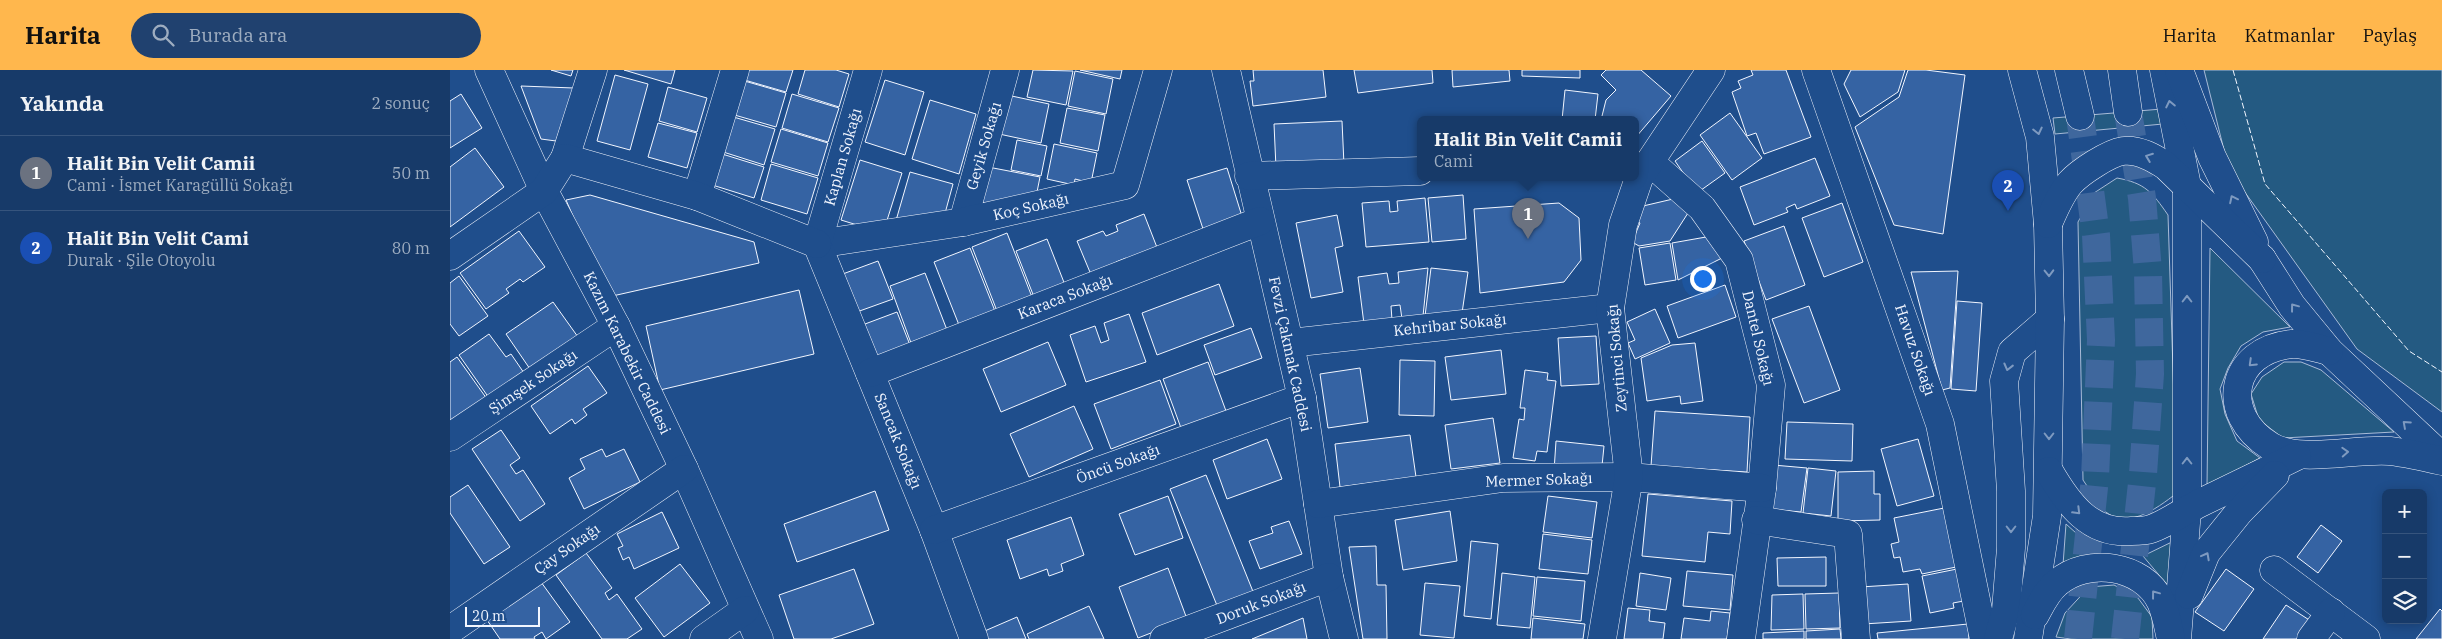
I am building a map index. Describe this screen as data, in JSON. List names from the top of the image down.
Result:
{
  "streets": {
    "main road": [
      "Geyik Sokağı",
      "Kaplan Sokağı",
      "Koç Sokağı",
      "Karaca Sokağı",
      "Kehribar Sokağı",
      "Dantel Sokağı",
      "Havuz Sokağı",
      "Kazım Karabekir Caddesi",
      "Fevzi Çakmak Caddesi",
      "Zeytinci Sokağı",
      "Şimşek Sokağı",
      "Sancak Sokağı",
      "Öncü Sokağı",
      "Mermer Sokağı",
      "Çay Sokağı",
      "Doruk Sokağı"
    ]
  },
  "crossings": [
    ["Geyik Sokağı", "Koç Sokağı"],
    ["Kaplan Sokağı", "Koç Sokağı"],
    ["Kaplan Sokağı", "Sancak Sokağı"],
    ["Koç Sokağı", "Sancak Sokağı"],
    ["Karaca Sokağı", "Fevzi Çakmak Caddesi"],
    ["Karaca Sokağı", "Sancak Sokağı"],
    ["Kehribar Sokağı", "Fevzi Çakmak Caddesi"],
    ["Kehribar Sokağı", "Zeytinci Sokağı"],
    ["Dantel Sokağı", "Zeytinci Sokağı"],
    ["Dantel Sokağı", "Mermer Sokağı"],
    ["Kazım Karabekir Caddesi", "Şimşek Sokağı"],
    ["Kazım Karabekir Caddesi", "Çay Sokağı"],
    ["Fevzi Çakmak Caddesi", "Öncü Sokağı"],
    ["Fevzi Çakmak Caddesi", "Mermer Sokağı"],
    ["Fevzi Çakmak Caddesi", "Doruk Sokağı"],
    ["Zeytinci Sokağı", "Mermer Sokağı"],
    ["Sancak Sokağı", "Öncü Sokağı"]
  ],
  "scale_bar": "20 m",
  "page": {
    "header": "Harita",
    "search": "Burada ara",
    "nav": ["Harita", "Katmanlar", "Paylaş"],
    "heading": ["Yakında", "2 sonuç"],
    "popup": ["Halit Bin Velit Camii", "Cami"],
    "list": [
      {
        "mark": "1",
        "name": "Halit Bin Velit Camii",
        "note": "Cami · İsmet Karagüllü Sokağı",
        "value": "50 m"
      },
      {
        "mark": "2",
        "name": "Halit Bin Velit Cami",
        "note": "Durak · Şile Otoyolu",
        "value": "80 m"
      }
    ],
    "pins": ["2", "1"],
    "map_buttons": ["+", "−"],
    "scale": "20 m"
  }
}
